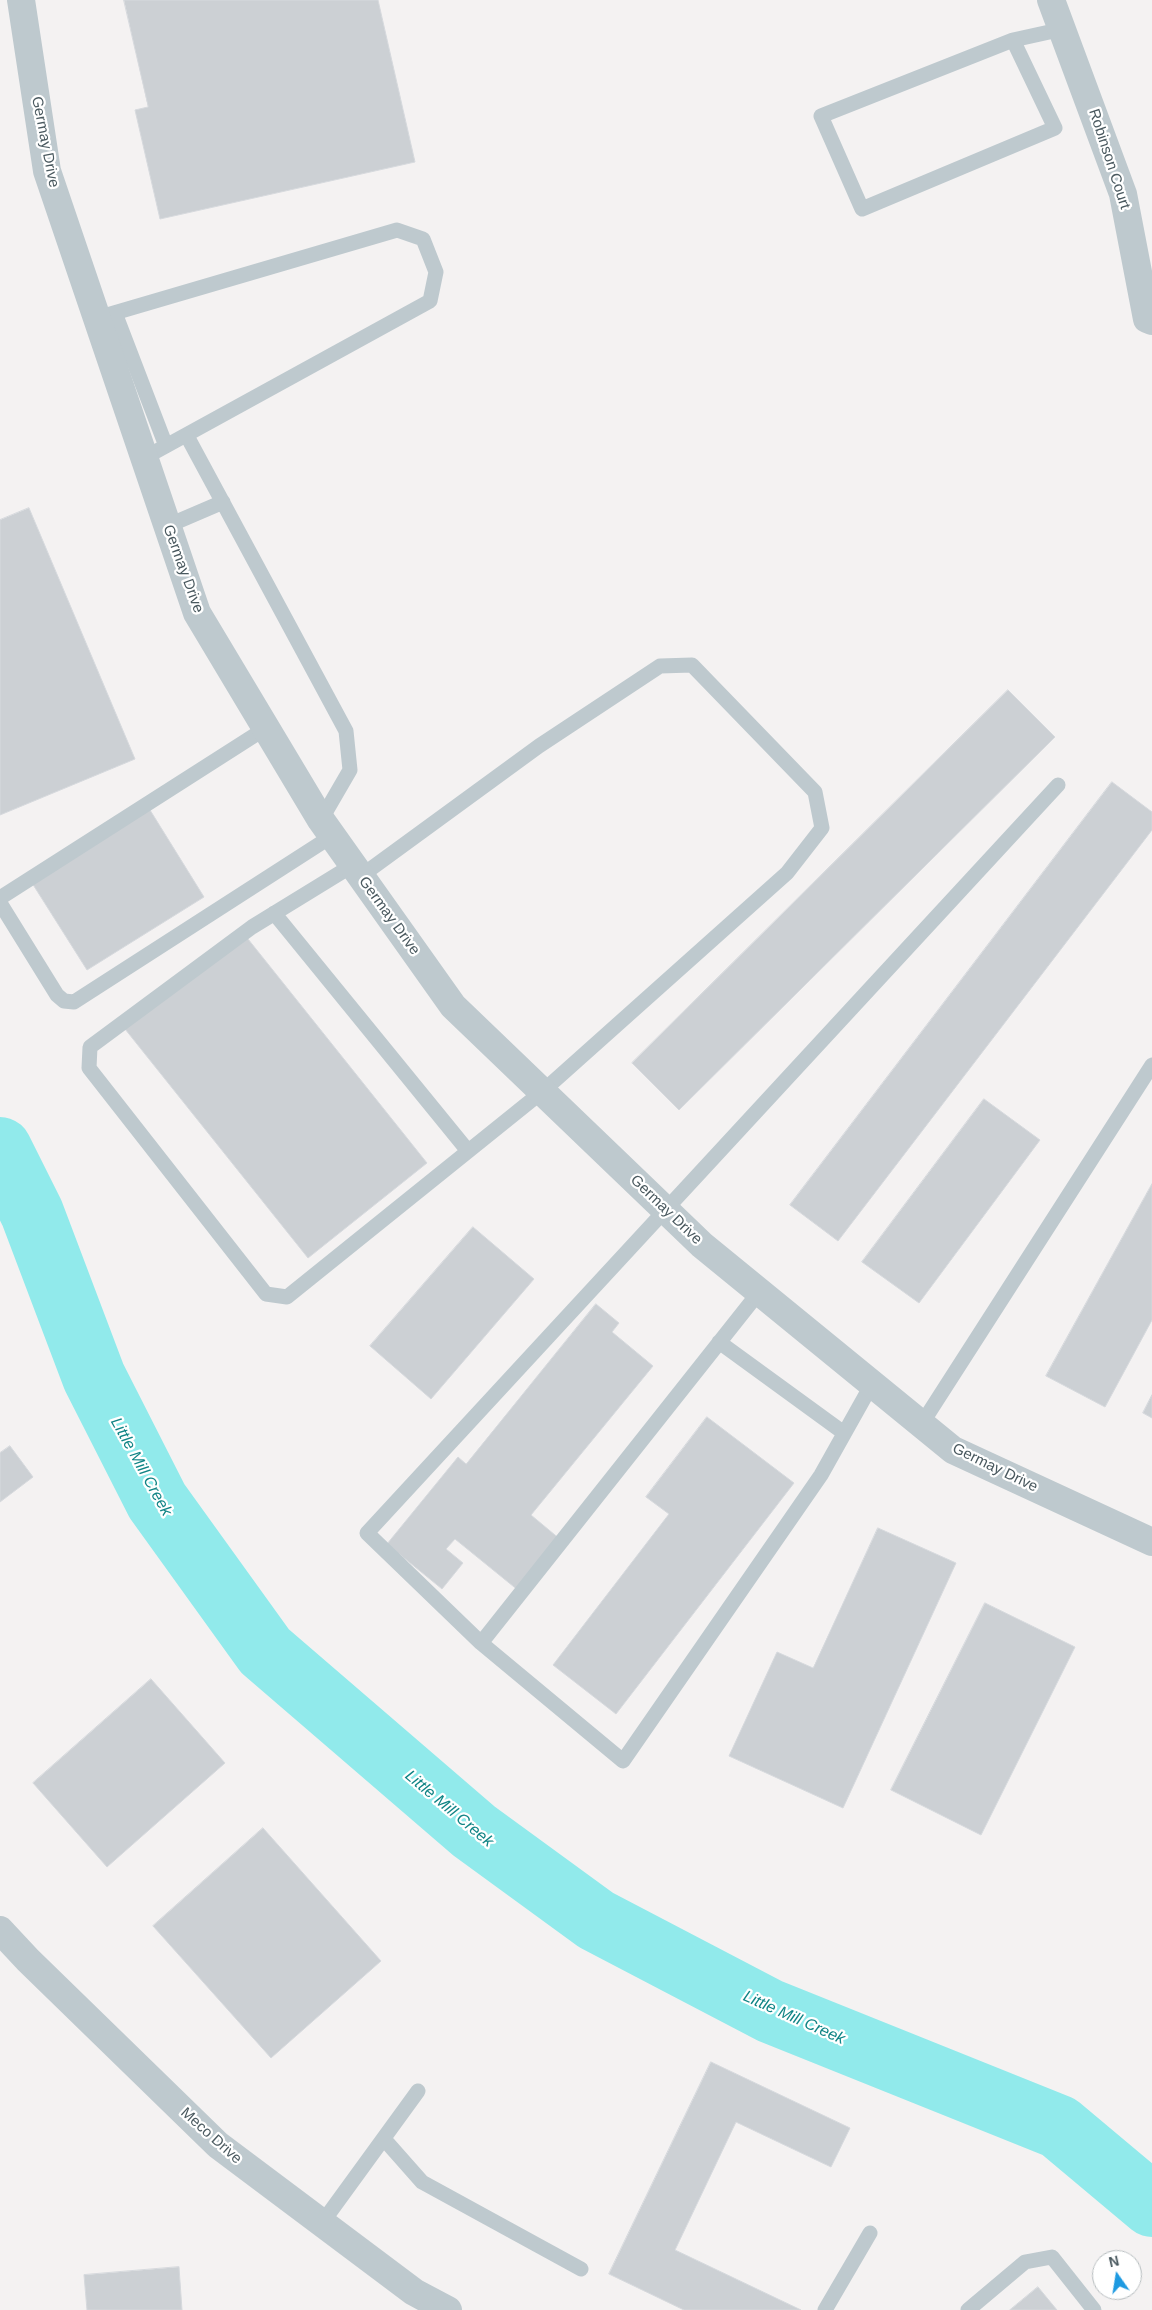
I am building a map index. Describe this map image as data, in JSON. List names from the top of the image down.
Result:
{
  "streets": {
    "street": ["Germay Drive", "Robinson Court", "Meco Drive"]
  },
  "water": ["Little Mill Creek"],
  "north": "top"
}
